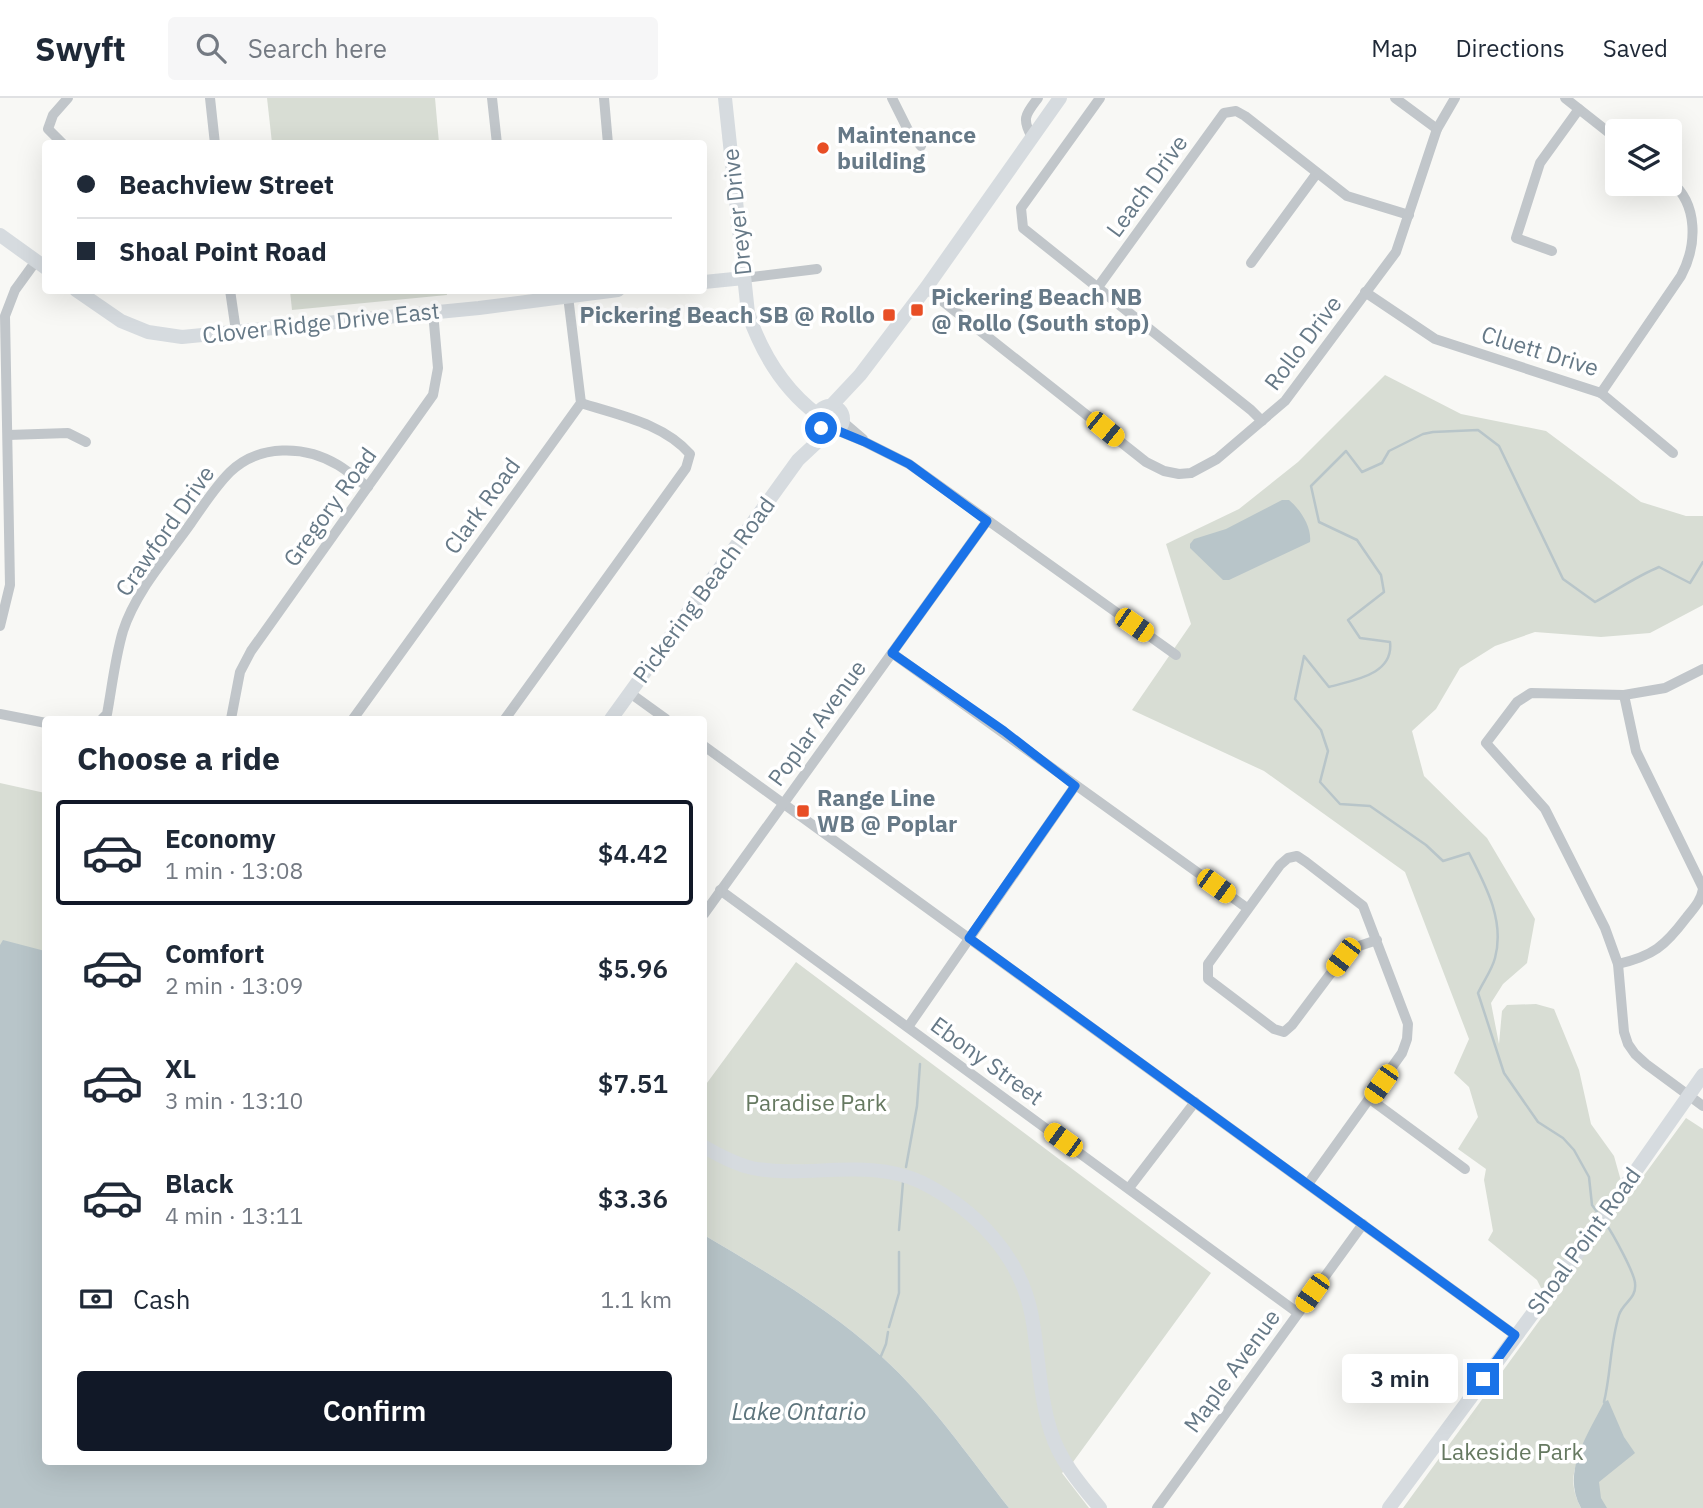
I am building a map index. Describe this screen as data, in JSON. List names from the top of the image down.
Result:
{
  "streets": {
    "street": [
      "Leach Drive",
      "Dreyer Drive",
      "Clover Ridge Drive East",
      "Rollo Drive",
      "Cluett Drive",
      "Clark Road",
      "Gregory Road",
      "Crawford Drive",
      "Pickering Beach Road",
      "Poplar Avenue",
      "Ebony Street",
      "Shoal Point Road",
      "Maple Avenue"
    ]
  },
  "crossings": [
    ["Leach Drive", "Rollo Drive"],
    ["Dreyer Drive", "Pickering Beach Road"],
    ["Clover Ridge Drive East", "Gregory Road"],
    ["Rollo Drive", "Cluett Drive"],
    ["Rollo Drive", "Pickering Beach Road"],
    ["Gregory Road", "Crawford Drive"],
    ["Poplar Avenue", "Ebony Street"],
    ["Ebony Street", "Maple Avenue"]
  ],
  "water": ["Lake Ontario"],
  "parks": ["Paradise Park", "Lakeside Park"],
  "places": {
    "other": ["Maintenance building"],
    "transit": ["Pickering Beach NB @ Rollo (South stop)", "Pickering Beach SB @ Rollo", "Range Line WB @ Poplar"]
  },
  "page": {
    "header": "Swyft",
    "search": "Search here",
    "nav": ["Map", "Directions", "Saved"],
    "banner": ["Beachview Street", "Shoal Point Road"],
    "heading": "Choose a ride",
    "list": [
      {
        "name": "Economy",
        "note": "1 min · 13:08",
        "value": "$4.42"
      },
      {
        "name": "Comfort",
        "note": "2 min · 13:09",
        "value": "$5.96"
      },
      {
        "name": "XL",
        "note": "3 min · 13:10",
        "value": "$7.51"
      },
      {
        "name": "Black",
        "note": "4 min · 13:11",
        "value": "$3.36"
      }
    ],
    "pay": ["Cash", "1.1 km"],
    "bubble": "3 min",
    "buttons": "Confirm"
  }
}
